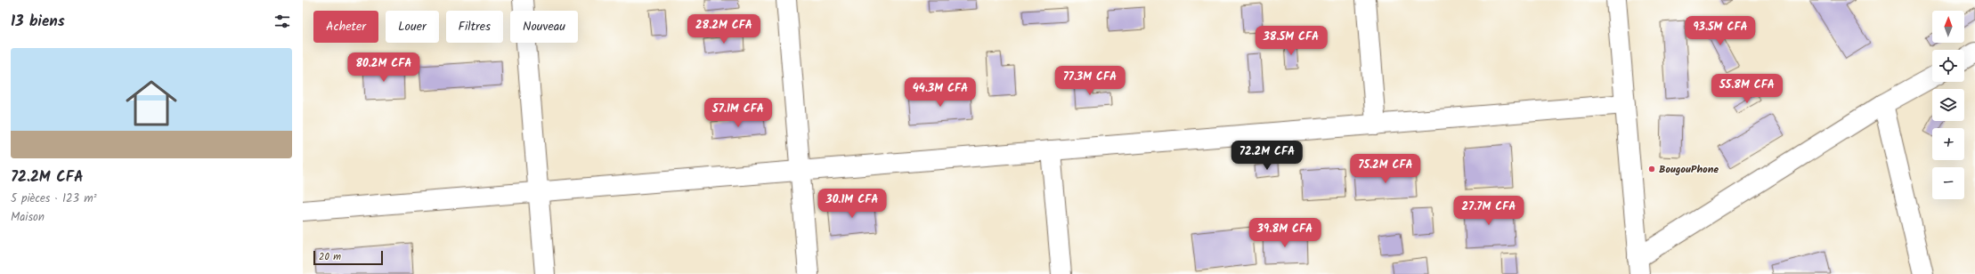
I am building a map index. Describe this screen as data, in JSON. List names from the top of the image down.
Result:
{
  "places": ["BougouPhone"],
  "scale_bar": "20 m",
  "north": "top",
  "page": {
    "heading": "13 biens",
    "map_buttons": ["+", "−"],
    "chip": [
      "Acheter",
      "Louer",
      "Filtres",
      "Nouveau"
    ],
    "price": [
      "28.2M CFA",
      "93.5M CFA",
      "38.5M CFA",
      "80.2M CFA",
      "77.3M CFA",
      "55.8M CFA",
      "44.3M CFA",
      "57.1M CFA",
      "72.2M CFA",
      "75.2M CFA",
      "30.1M CFA",
      "27.7M CFA",
      "39.8M CFA"
    ],
    "list": [
      {
        "name": "72.2M CFA",
        "note": "5 pièces · 123 m² · Maison"
      }
    ],
    "scale": "20 m"
  }
}
